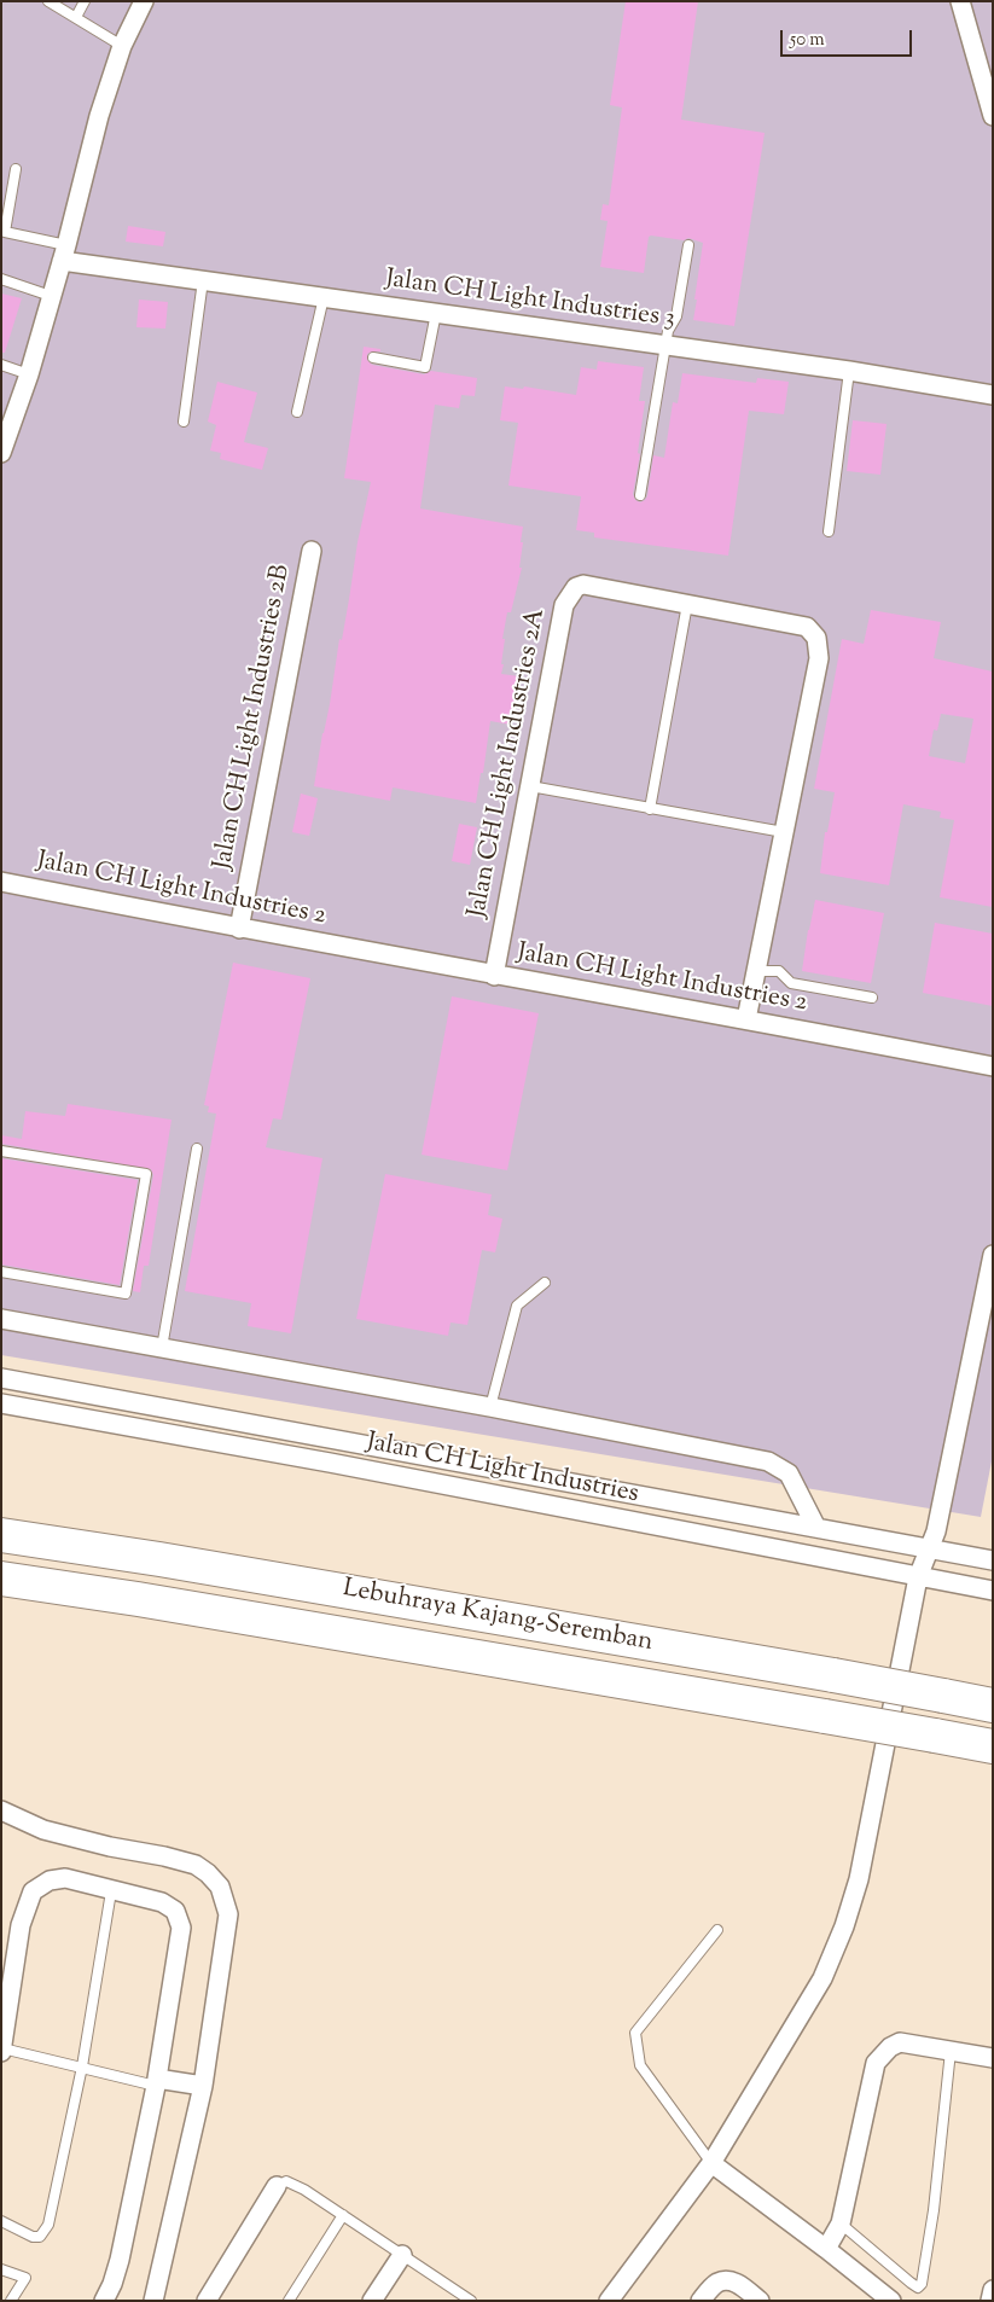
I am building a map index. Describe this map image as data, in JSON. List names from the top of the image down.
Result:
{
  "streets": {
    "highway": ["Lebuhraya Kajang-Seremban"],
    "street": [
      "Jalan CH Light Industries 3",
      "Jalan CH Light Industries 2B",
      "Jalan CH Light Industries 2A",
      "Jalan CH Light Industries 2",
      "Jalan CH Light Industries"
    ]
  },
  "crossings": [
    ["Jalan CH Light Industries 2B", "Jalan CH Light Industries 2"],
    ["Jalan CH Light Industries 2A", "Jalan CH Light Industries 2"]
  ],
  "scale_bar": "50 m"
}
